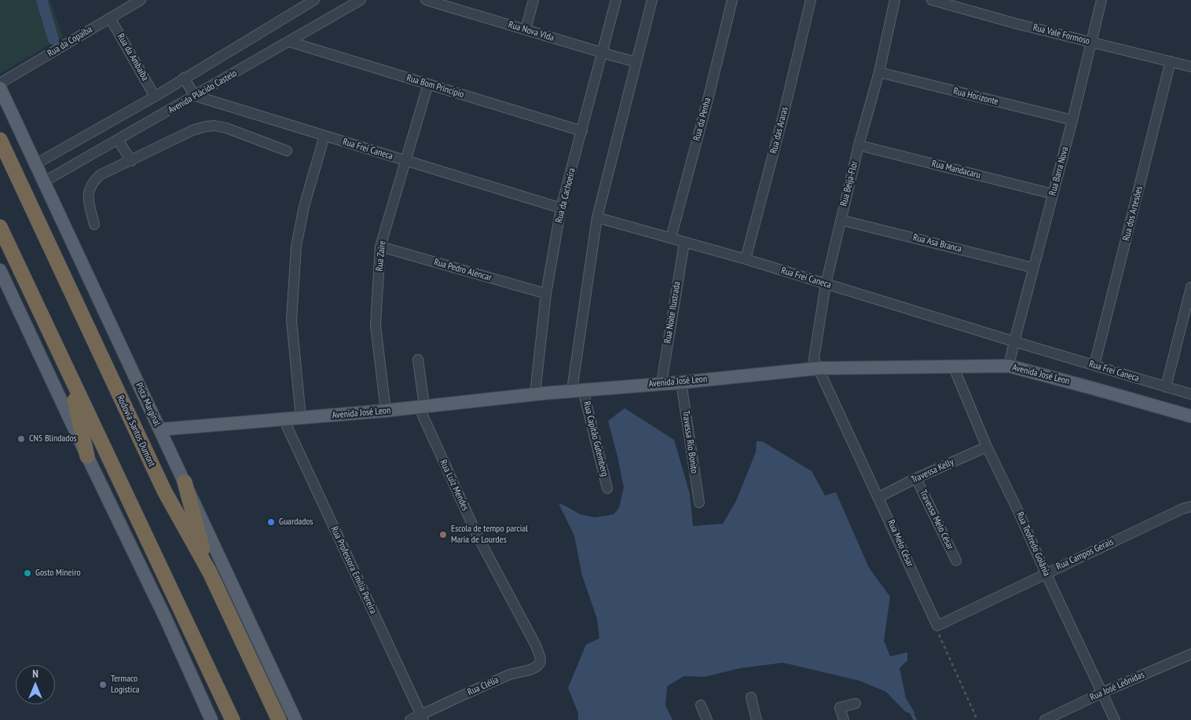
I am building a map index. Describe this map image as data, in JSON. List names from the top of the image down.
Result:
{
  "streets": {
    "highway": ["Rodovia Santos Dumont"],
    "main road": ["Avenida José Leon", "Pista Marginal"],
    "street": [
      "Rua Nova VIda",
      "Rua Vale Formoso",
      "Rua da Copaíba",
      "Rua da Ambaíba",
      "Rua Bom Princípio",
      "Avenida Plácido Castelo",
      "Rua Horizonte",
      "Rua da Penha",
      "Rua das Araras",
      "Rua Frei Caneca",
      "Rua Mandacaru",
      "Rua Barra Nova",
      "Rua Beija-Flor",
      "Rua da Cachoeira",
      "Rua dos Artesões",
      "Rua Asa Branca",
      "Rua Zaire",
      "Rua Pedro Alencar",
      "Rua Noite Ilustrada",
      "Rua Capitão Gutemberg",
      "Travessa Rio Bonito",
      "Travessa Kelly",
      "Rua Luiz Mendes",
      "Travessa Melo César",
      "Rua Melo César",
      "Rua Teofredo Goiânia",
      "Rua Campos Gerais",
      "Rua Professora Emília Pereira",
      "Rua Clélia",
      "Rua José Leônidas"
    ]
  },
  "crossings": [
    ["Rua Nova VIda", "Rua da Cachoeira"],
    ["Rua Vale Formoso", "Rua Barra Nova"],
    ["Rua Vale Formoso", "Rua dos Artesões"],
    ["Rua da Copaíba", "Rua da Ambaíba"],
    ["Rua Bom Princípio", "Avenida Plácido Castelo"],
    ["Rua Bom Princípio", "Rua da Cachoeira"],
    ["Rua Bom Princípio", "Rua Zaire"],
    ["Avenida Plácido Castelo", "Rua Frei Caneca"],
    ["Avenida Plácido Castelo", "Pista Marginal"],
    ["Rua Horizonte", "Rua Barra Nova"],
    ["Rua Horizonte", "Rua Beija-Flor"],
    ["Rua da Penha", "Rua Frei Caneca"],
    ["Rua das Araras", "Rua Frei Caneca"],
    ["Rua Frei Caneca", "Rua Barra Nova"],
    ["Rua Frei Caneca", "Rua Beija-Flor"],
    ["Rua Frei Caneca", "Rua da Cachoeira"],
    ["Rua Frei Caneca", "Rua dos Artesões"],
    ["Rua Frei Caneca", "Rua Zaire"],
    ["Rua Frei Caneca", "Rua Noite Ilustrada"],
    ["Rua Mandacaru", "Rua Barra Nova"],
    ["Rua Mandacaru", "Rua Beija-Flor"],
    ["Rua Barra Nova", "Rua Asa Branca"],
    ["Rua Beija-Flor", "Rua Asa Branca"],
    ["Rua Beija-Flor", "Avenida José Leon"],
    ["Rua Beija-Flor", "Rua Melo César"],
    ["Rua da Cachoeira", "Rua Pedro Alencar"],
    ["Rua da Cachoeira", "Avenida José Leon"],
    ["Rua Zaire", "Rua Pedro Alencar"],
    ["Rua Zaire", "Avenida José Leon"],
    ["Rua Noite Ilustrada", "Avenida José Leon"],
    ["Avenida José Leon", "Pista Marginal"],
    ["Avenida José Leon", "Rua Capitão Gutemberg"],
    ["Avenida José Leon", "Travessa Rio Bonito"],
    ["Avenida José Leon", "Rua Luiz Mendes"],
    ["Avenida José Leon", "Rua Melo César"],
    ["Avenida José Leon", "Rua Teofredo Goiânia"],
    ["Avenida José Leon", "Rua Professora Emília Pereira"],
    ["Travessa Kelly", "Travessa Melo César"],
    ["Travessa Kelly", "Rua Melo César"],
    ["Travessa Kelly", "Rua Teofredo Goiânia"],
    ["Rua Luiz Mendes", "Rua Clélia"],
    ["Rua Melo César", "Rua Campos Gerais"],
    ["Rua Teofredo Goiânia", "Rua Campos Gerais"],
    ["Rua Teofredo Goiânia", "Rua José Leônidas"],
    ["Rua Professora Emília Pereira", "Rua Clélia"]
  ],
  "places": [
    "CN5 Blindados",
    "Guardados",
    "Escola de tempo parcial Maria de Lourdes",
    "Gosto Mineiro",
    "Termaco Logística"
  ],
  "north": "top"
}
